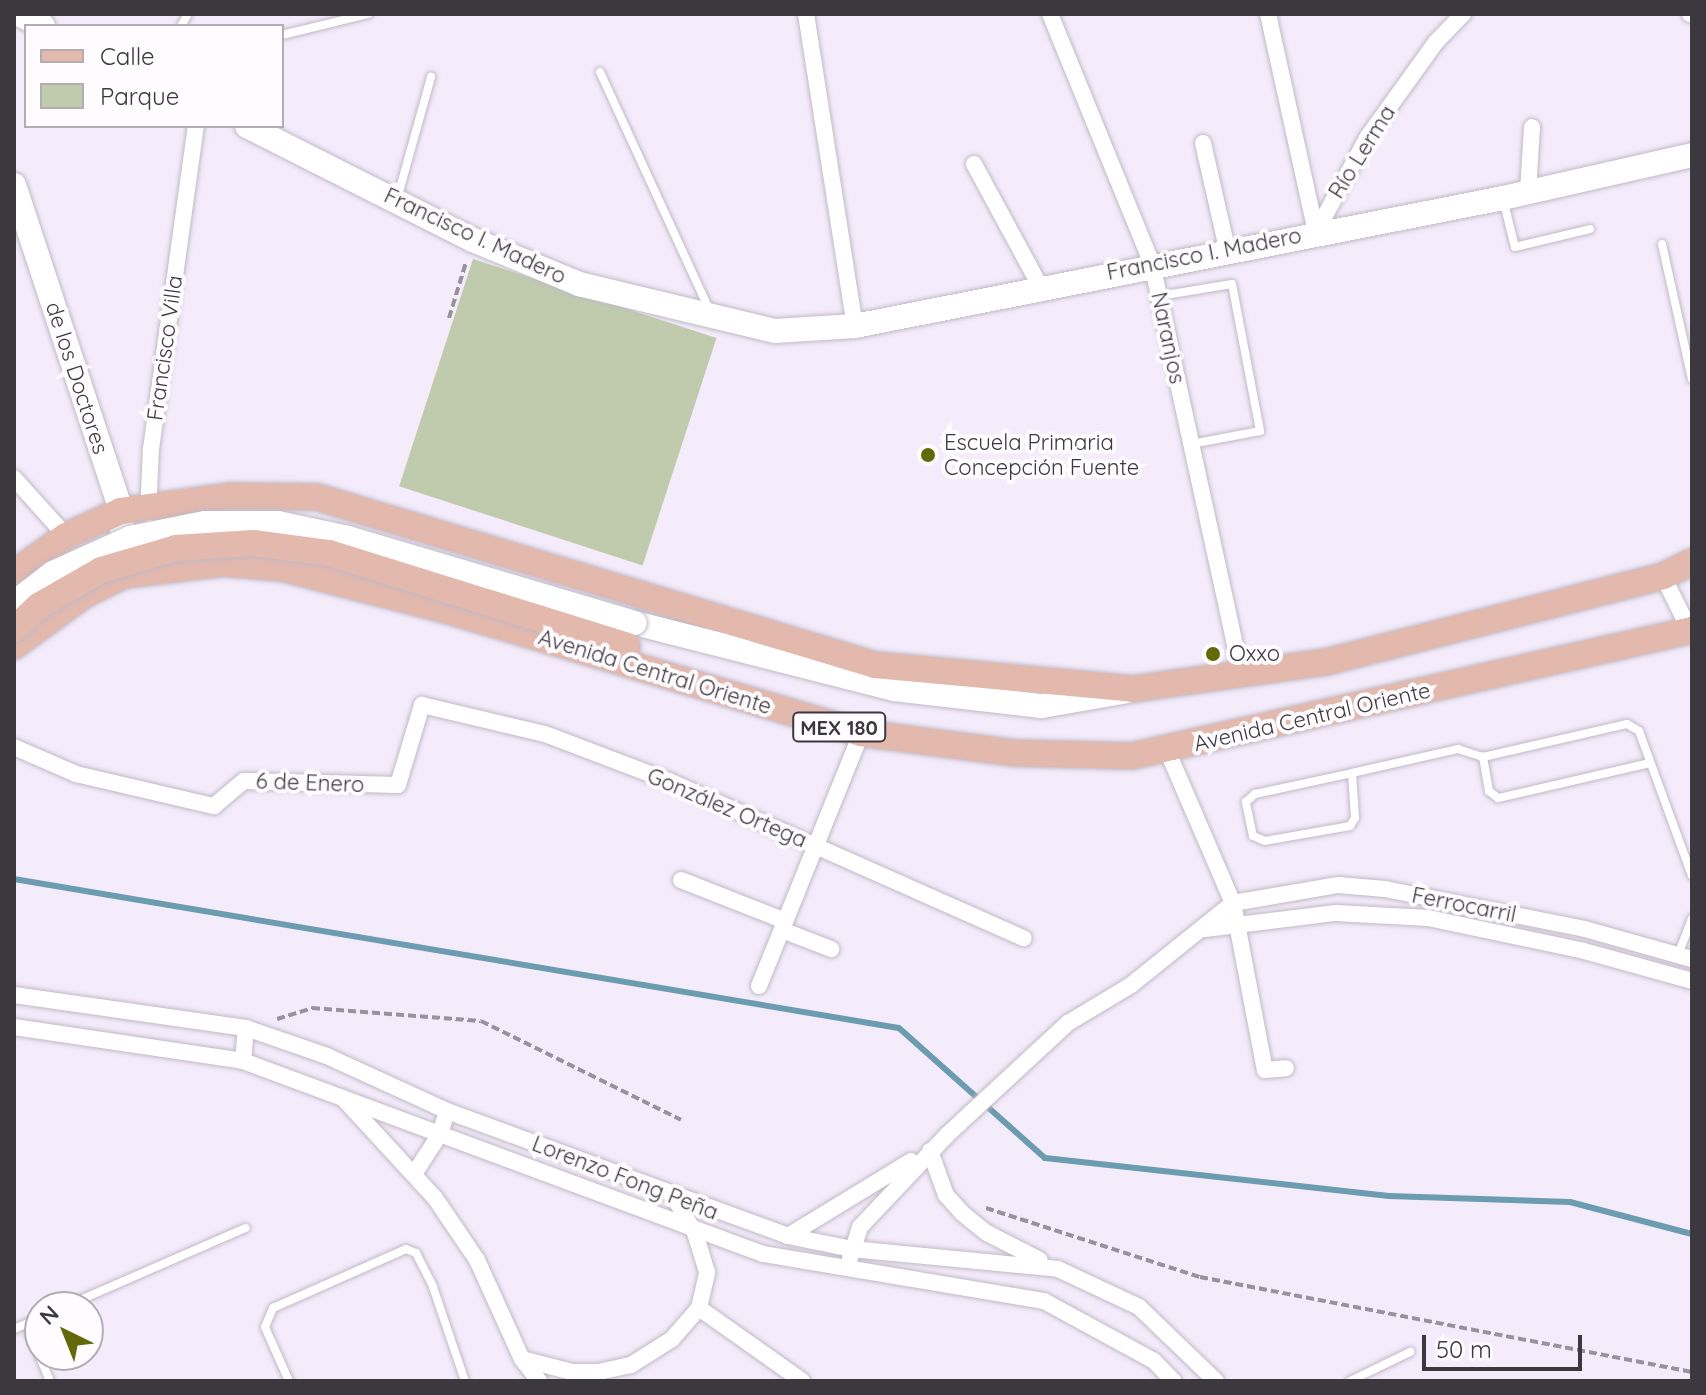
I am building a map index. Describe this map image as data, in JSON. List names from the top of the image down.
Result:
{
  "streets": {
    "main road": ["Avenida Central Oriente", "MEX 180"],
    "street": [
      "Río Lerma",
      "Francisco I. Madero",
      "Naranjos",
      "Francisco Villa",
      "de los Doctores",
      "6 de Enero",
      "González Ortega",
      "Ferrocarril",
      "Lorenzo Fong Peña"
    ]
  },
  "crossings": [
    ["Río Lerma", "Francisco I. Madero"],
    ["Francisco I. Madero", "Naranjos"],
    ["Francisco Villa", "de los Doctores"],
    ["Francisco Villa", "Avenida Central Oriente"],
    ["de los Doctores", "Avenida Central Oriente"],
    ["6 de Enero", "González Ortega"]
  ],
  "places": ["Escuela Primaria Concepción Fuente", "Oxxo"],
  "legend": ["Calle", "Parque"],
  "scale_bar": "50 m",
  "north": "top left"
}
